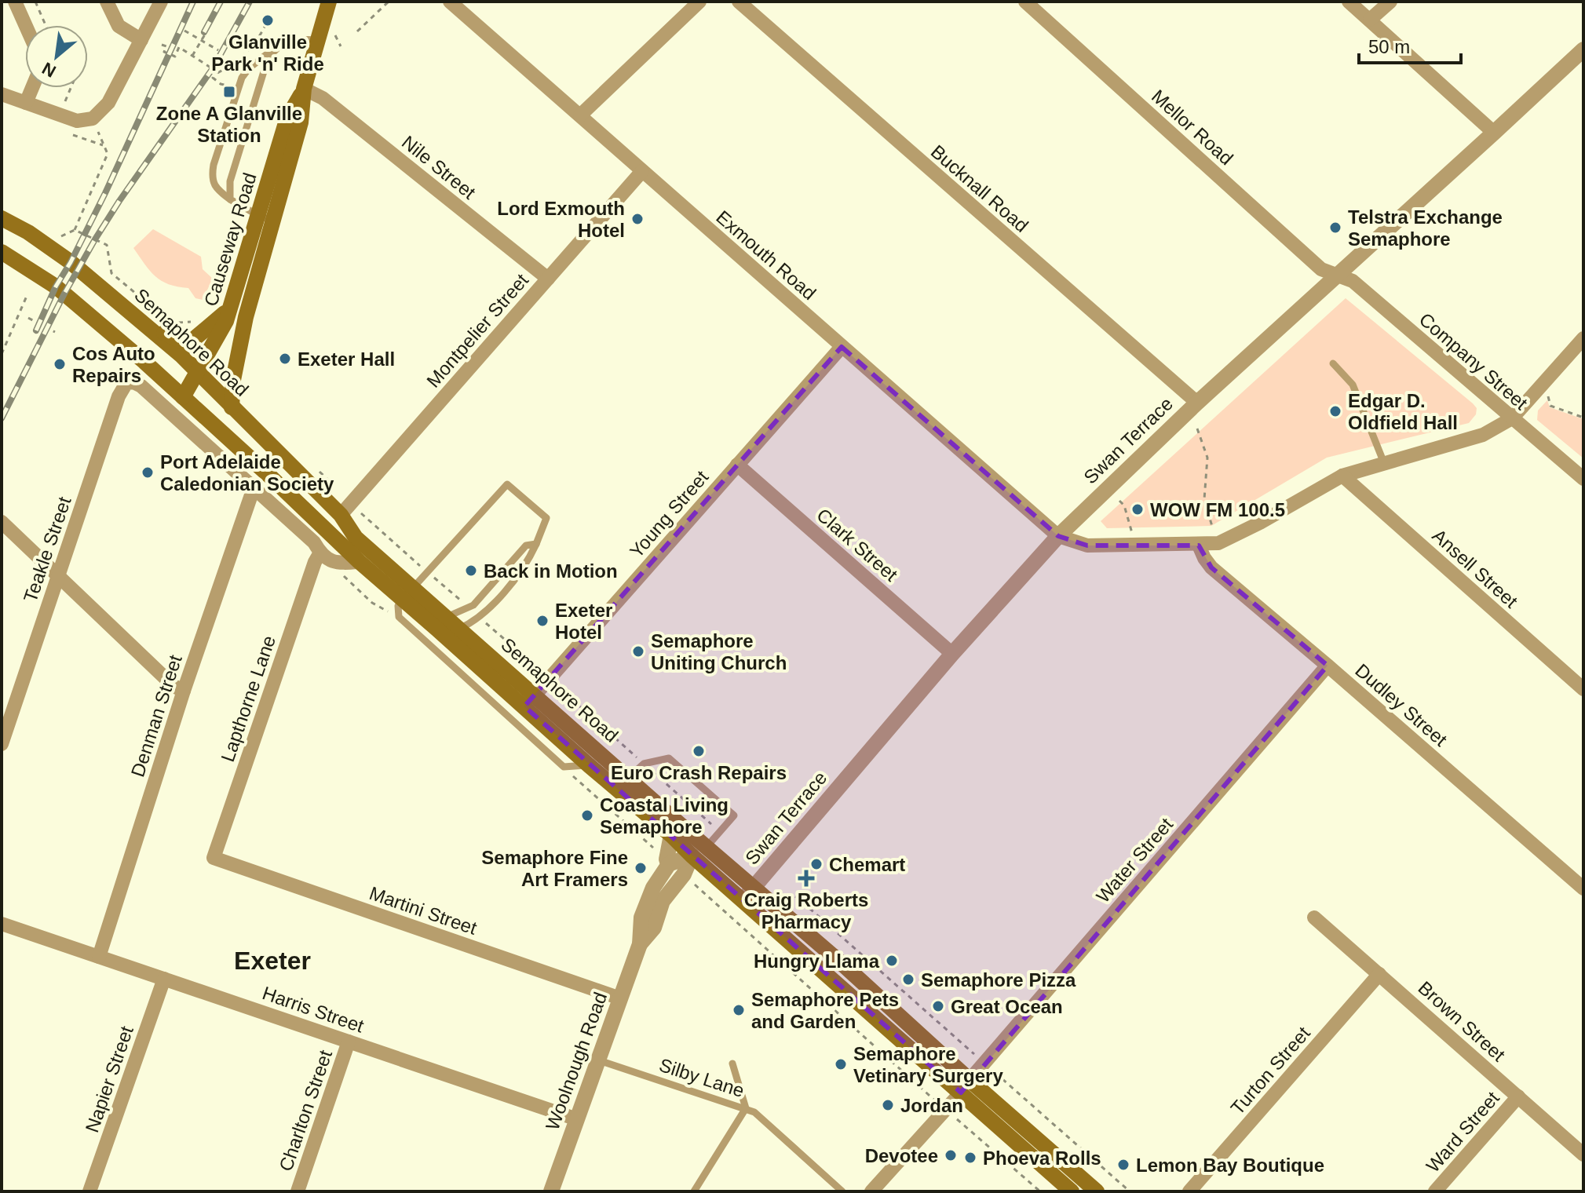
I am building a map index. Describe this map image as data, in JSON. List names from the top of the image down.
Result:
{
  "streets": {
    "main road": ["Causeway Road", "Semaphore Road"],
    "street": [
      "Mellor Road",
      "Nile Street",
      "Bucknall Road",
      "Exmouth Road",
      "Montpelier Street",
      "Company Street",
      "Swan Terrace",
      "Young Street",
      "Clark Street",
      "Teakle Street",
      "Ansell Street",
      "Lapthorne Lane",
      "Dudley Street",
      "Denman Street",
      "Water Street",
      "Martini Street",
      "Harris Street",
      "Brown Street",
      "Woolnough Road",
      "Turton Street",
      "Napier Street",
      "Charlton Street",
      "Ward Street"
    ],
    "lane": ["Silby Lane"]
  },
  "crossings": [
    ["Mellor Road", "Company Street"],
    ["Mellor Road", "Swan Terrace"],
    ["Nile Street", "Causeway Road"],
    ["Nile Street", "Montpelier Street"],
    ["Bucknall Road", "Swan Terrace"],
    ["Causeway Road", "Semaphore Road"],
    ["Exmouth Road", "Montpelier Street"],
    ["Exmouth Road", "Swan Terrace"],
    ["Exmouth Road", "Young Street"],
    ["Montpelier Street", "Semaphore Road"],
    ["Semaphore Road", "Swan Terrace"],
    ["Semaphore Road", "Young Street"],
    ["Semaphore Road", "Water Street"],
    ["Semaphore Road", "Woolnough Road"],
    ["Company Street", "Swan Terrace"],
    ["Swan Terrace", "Clark Street"],
    ["Young Street", "Clark Street"],
    ["Lapthorne Lane", "Martini Street"],
    ["Dudley Street", "Water Street"],
    ["Denman Street", "Harris Street"],
    ["Martini Street", "Woolnough Road"],
    ["Harris Street", "Woolnough Road"],
    ["Harris Street", "Napier Street"],
    ["Harris Street", "Charlton Street"],
    ["Brown Street", "Turton Street"],
    ["Brown Street", "Ward Street"],
    ["Woolnough Road", "Silby Lane"]
  ],
  "districts": ["Exeter"],
  "places": {
    "other": [
      "Glanville Park 'n' Ride",
      "Lord Exmouth Hotel",
      "Telstra Exchange Semaphore",
      "Exeter Hall",
      "Cos Auto Repairs",
      "Edgar D. Oldfield Hall",
      "Port Adelaide Caledonian Society",
      "WOW FM 100.5",
      "Back in Motion",
      "Exeter Hotel",
      "Semaphore Uniting Church",
      "Euro Crash Repairs",
      "Coastal Living Semaphore",
      "Chemart",
      "Semaphore Fine Art Framers",
      "Hungry Llama",
      "Semaphore Pizza",
      "Great Ocean",
      "Semaphore Pets and Garden",
      "Semaphore Vetinary Surgery",
      "Jordan",
      "Devotee",
      "Phoeva Rolls",
      "Lemon Bay Boutique"
    ],
    "transit": ["Zone A Glanville Station"],
    "health": ["Craig Roberts Pharmacy"]
  },
  "scale_bar": "50 m",
  "north": "bottom left"
}
